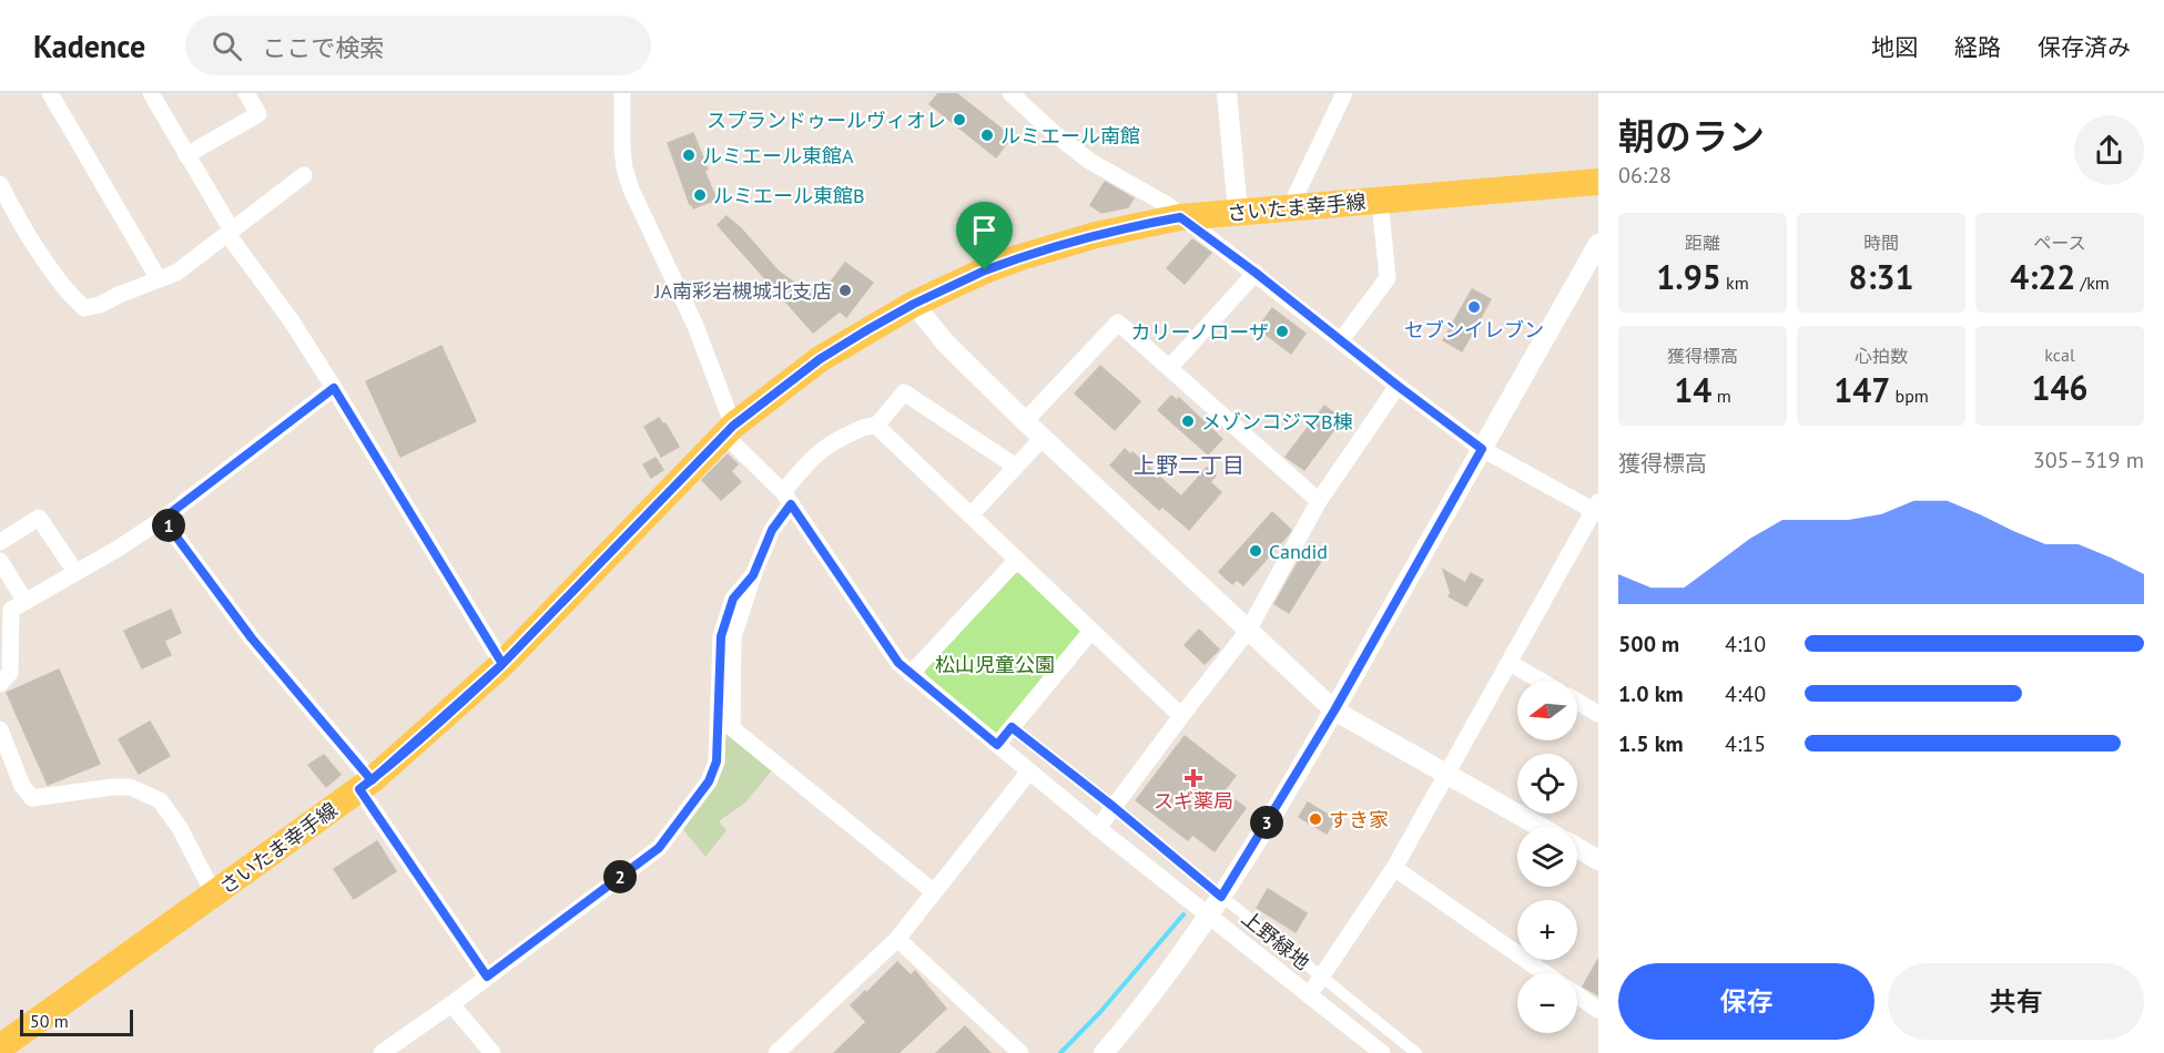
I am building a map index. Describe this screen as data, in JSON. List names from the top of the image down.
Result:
{
  "streets": {
    "main road": ["さいたま幸手線"],
    "street": ["上野緑地"]
  },
  "districts": ["上野二丁目"],
  "parks": ["松山児童公園"],
  "places": {
    "other": [
      "スプランドゥールヴィオレ",
      "ルミエール南館",
      "ルミエール東館A",
      "ルミエール東館B",
      "JA南彩岩槻城北支店",
      "セブンイレブン",
      "カリーノローザ",
      "メゾンコジマB棟",
      "Candid",
      "すき家"
    ],
    "health": ["スギ薬局"]
  },
  "scale_bar": "50 m",
  "north": "left",
  "page": {
    "header": "Kadence",
    "search": "ここで検索",
    "nav": ["地図", "経路", "保存済み"],
    "heading": ["朝のラン", "06:28"],
    "stats": [
      ["距離", "1.95 km"],
      ["時間", "8:31"],
      ["ペース", "4:22 /km"],
      ["獲得標高", "14 m"],
      ["心拍数", "147 bpm"],
      ["kcal", "146"]
    ],
    "chart": ["獲得標高", "305–319 m"],
    "pins": ["1", "3", "2"],
    "list": [
      {
        "name": "500 m",
        "note": "4:10"
      },
      {
        "name": "1.0 km",
        "note": "4:40"
      },
      {
        "name": "1.5 km",
        "note": "4:15"
      }
    ],
    "map_buttons": ["+", "−"],
    "buttons": ["保存", "共有"],
    "scale": "50 m"
  }
}
